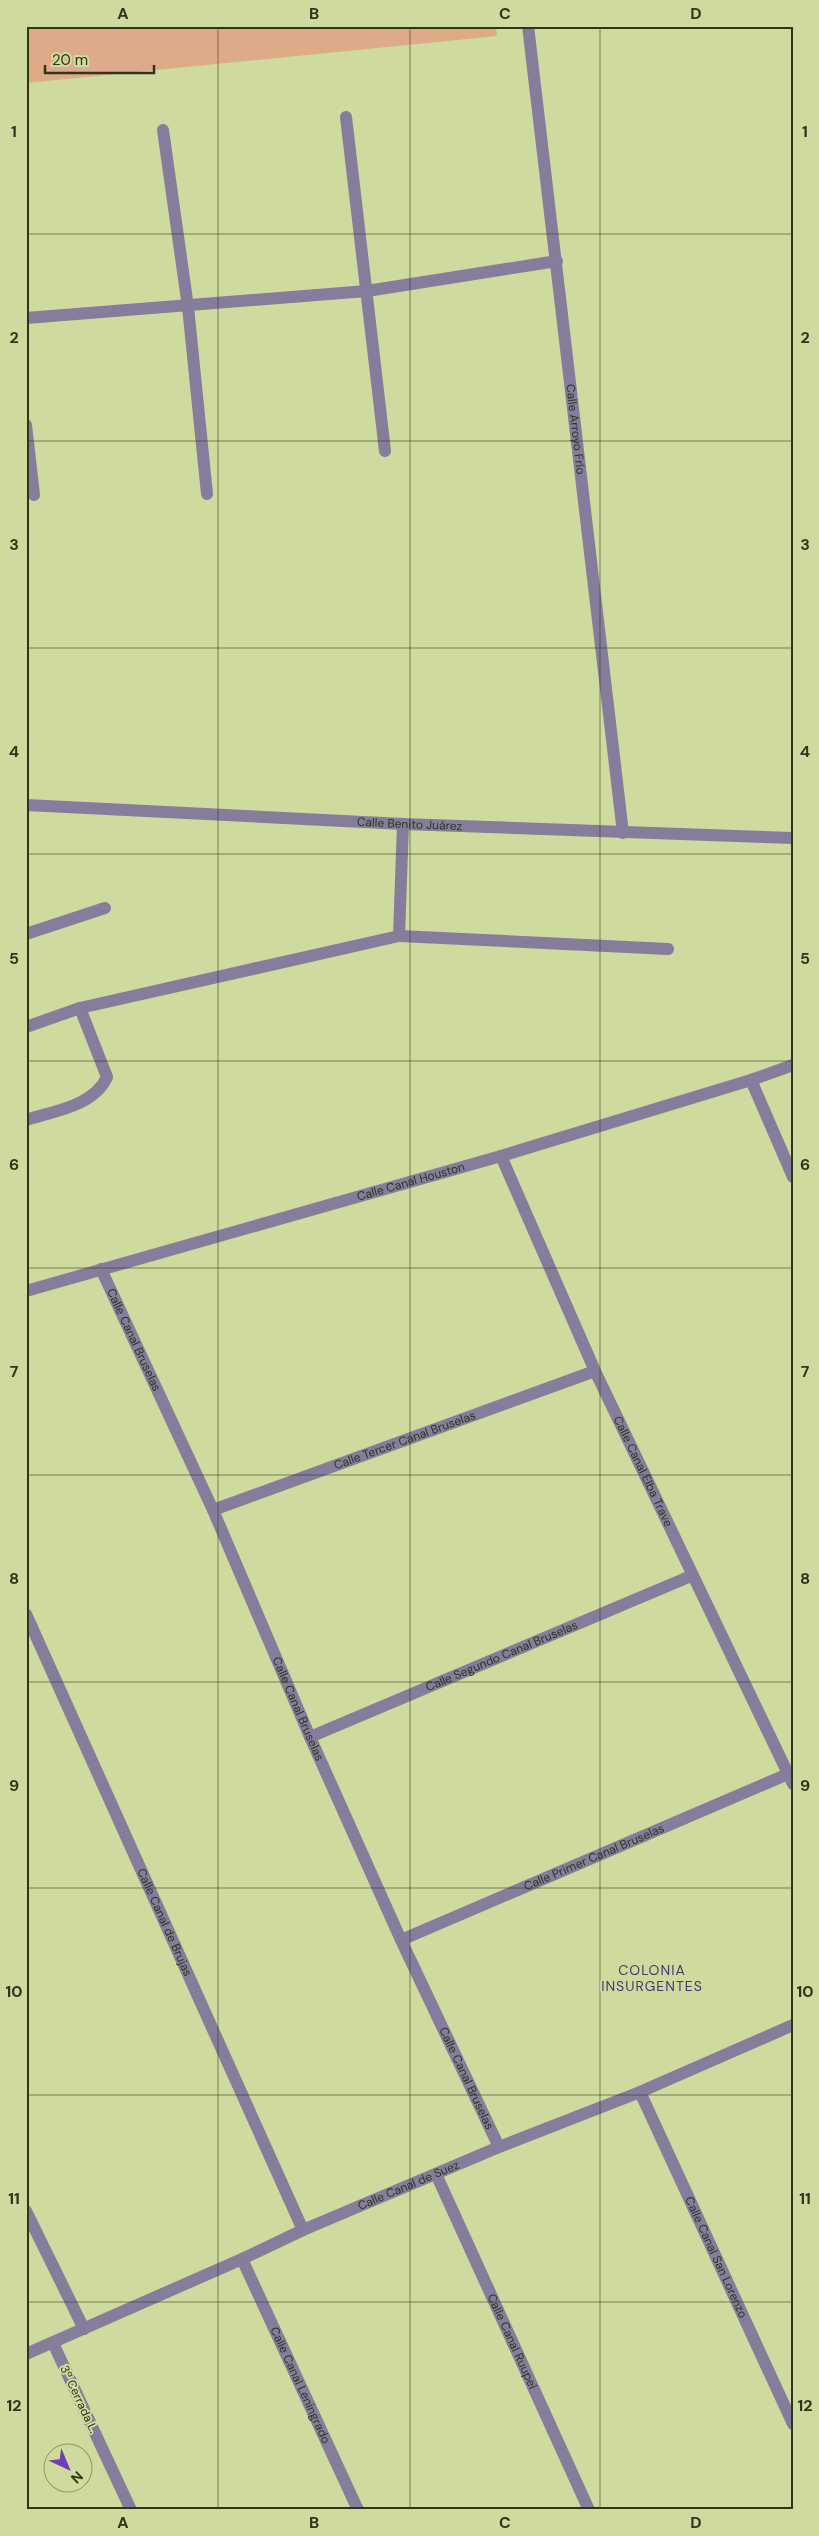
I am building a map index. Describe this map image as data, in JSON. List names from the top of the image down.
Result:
{
  "streets": {
    "street": [
      "Calle Arroyo Frío",
      "Calle Benito Juárez",
      "Calle Canal Houston",
      "Calle Canal Bruselas",
      "Calle Tercer Canal Bruselas",
      "Calle Canal Elba Trave",
      "Calle Segundo Canal Bruselas",
      "Calle Primer Canal Bruselas",
      "Calle Canal de Brujas",
      "Calle Canal de Suez",
      "Calle Canal San Lorenzo",
      "Calle Canal Ruupel",
      "Calle Canal Leningrado",
      "3ª Cerrada L."
    ]
  },
  "crossings": [
    ["Calle Arroyo Frío", "Calle Benito Juárez"],
    ["Calle Canal Houston", "Calle Canal Bruselas"],
    ["Calle Canal Houston", "Calle Canal Elba Trave"],
    ["Calle Canal Bruselas", "Calle Tercer Canal Bruselas"],
    ["Calle Canal Bruselas", "Calle Segundo Canal Bruselas"],
    ["Calle Canal Bruselas", "Calle Primer Canal Bruselas"],
    ["Calle Canal Bruselas", "Calle Canal de Suez"],
    ["Calle Tercer Canal Bruselas", "Calle Canal Elba Trave"],
    ["Calle Canal Elba Trave", "Calle Segundo Canal Bruselas"],
    ["Calle Canal Elba Trave", "Calle Primer Canal Bruselas"],
    ["Calle Canal de Brujas", "Calle Canal de Suez"],
    ["Calle Canal de Suez", "Calle Canal San Lorenzo"],
    ["Calle Canal de Suez", "Calle Canal Ruupel"],
    ["Calle Canal de Suez", "Calle Canal Leningrado"],
    ["Calle Canal de Suez", "3ª Cerrada L."]
  ],
  "districts": ["COLONIA INSURGENTES"],
  "scale_bar": "20 m",
  "north": "bottom right",
  "grid": {
    "columns": [
      "A",
      "B",
      "C",
      "D"
    ],
    "rows": [
      "1",
      "2",
      "3",
      "4",
      "5",
      "6",
      "7",
      "8",
      "9",
      "10",
      "11",
      "12"
    ]
  }
}
